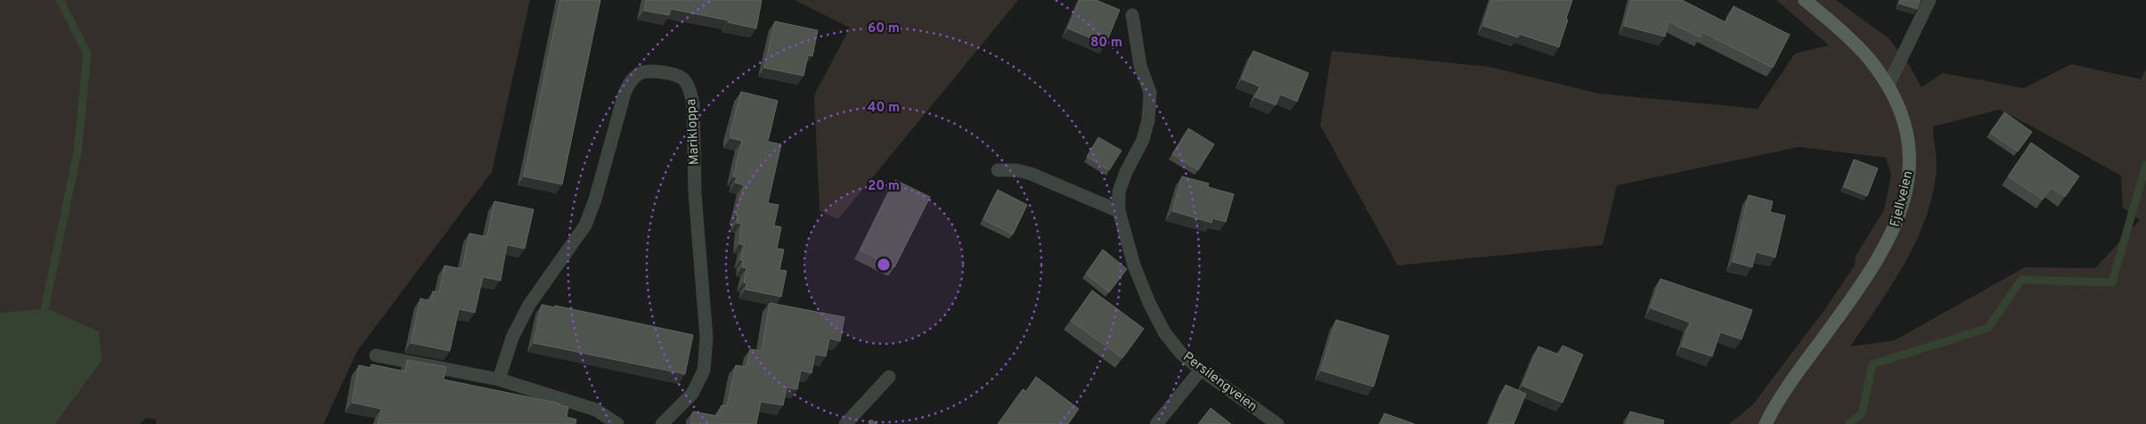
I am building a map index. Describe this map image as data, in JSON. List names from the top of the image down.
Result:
{
  "streets": {
    "main road": ["Fjellveien"],
    "street": ["Marikloppa", "Persilengveien"]
  },
  "rings": [
    "60 m",
    "80 m",
    "40 m",
    "20 m"
  ]
}
